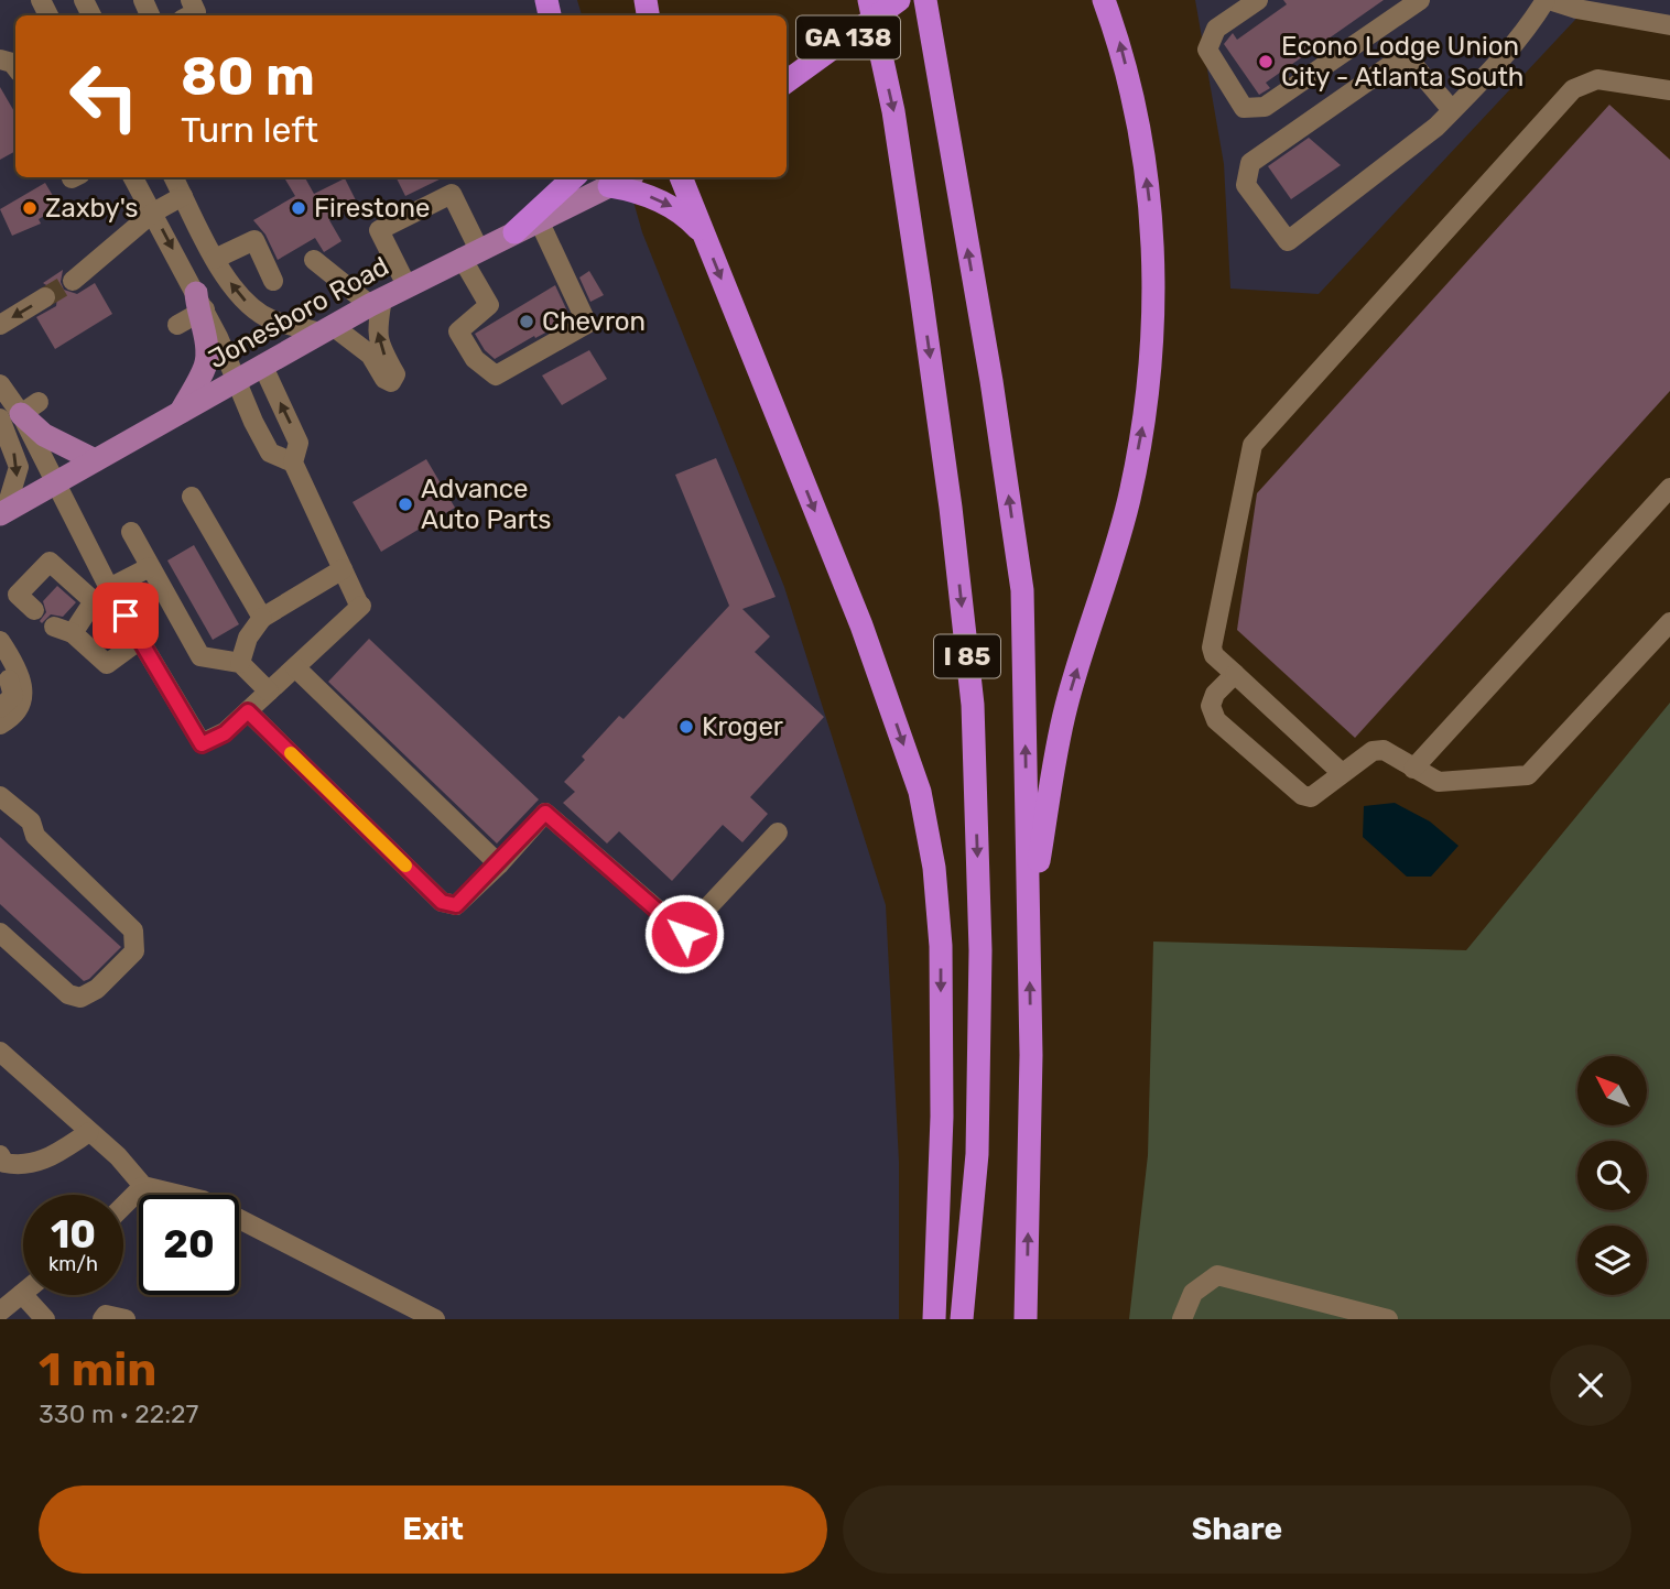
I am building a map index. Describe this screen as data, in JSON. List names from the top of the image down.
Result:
{
  "streets": {
    "highway": ["GA 138", "I 85"],
    "main road": ["Jonesboro Road"]
  },
  "places": [
    "Econo Lodge Union City - Atlanta South",
    "Zaxby's",
    "Firestone",
    "Chevron",
    "Advance Auto Parts",
    "Kroger"
  ],
  "north": "top left",
  "page": {
    "turn": ["80 m", "Turn left"],
    "speed": "10 km/h",
    "limit": "20",
    "heading": ["1 min", "330 m · 22:27"],
    "buttons": ["Exit", "Share"]
  }
}
